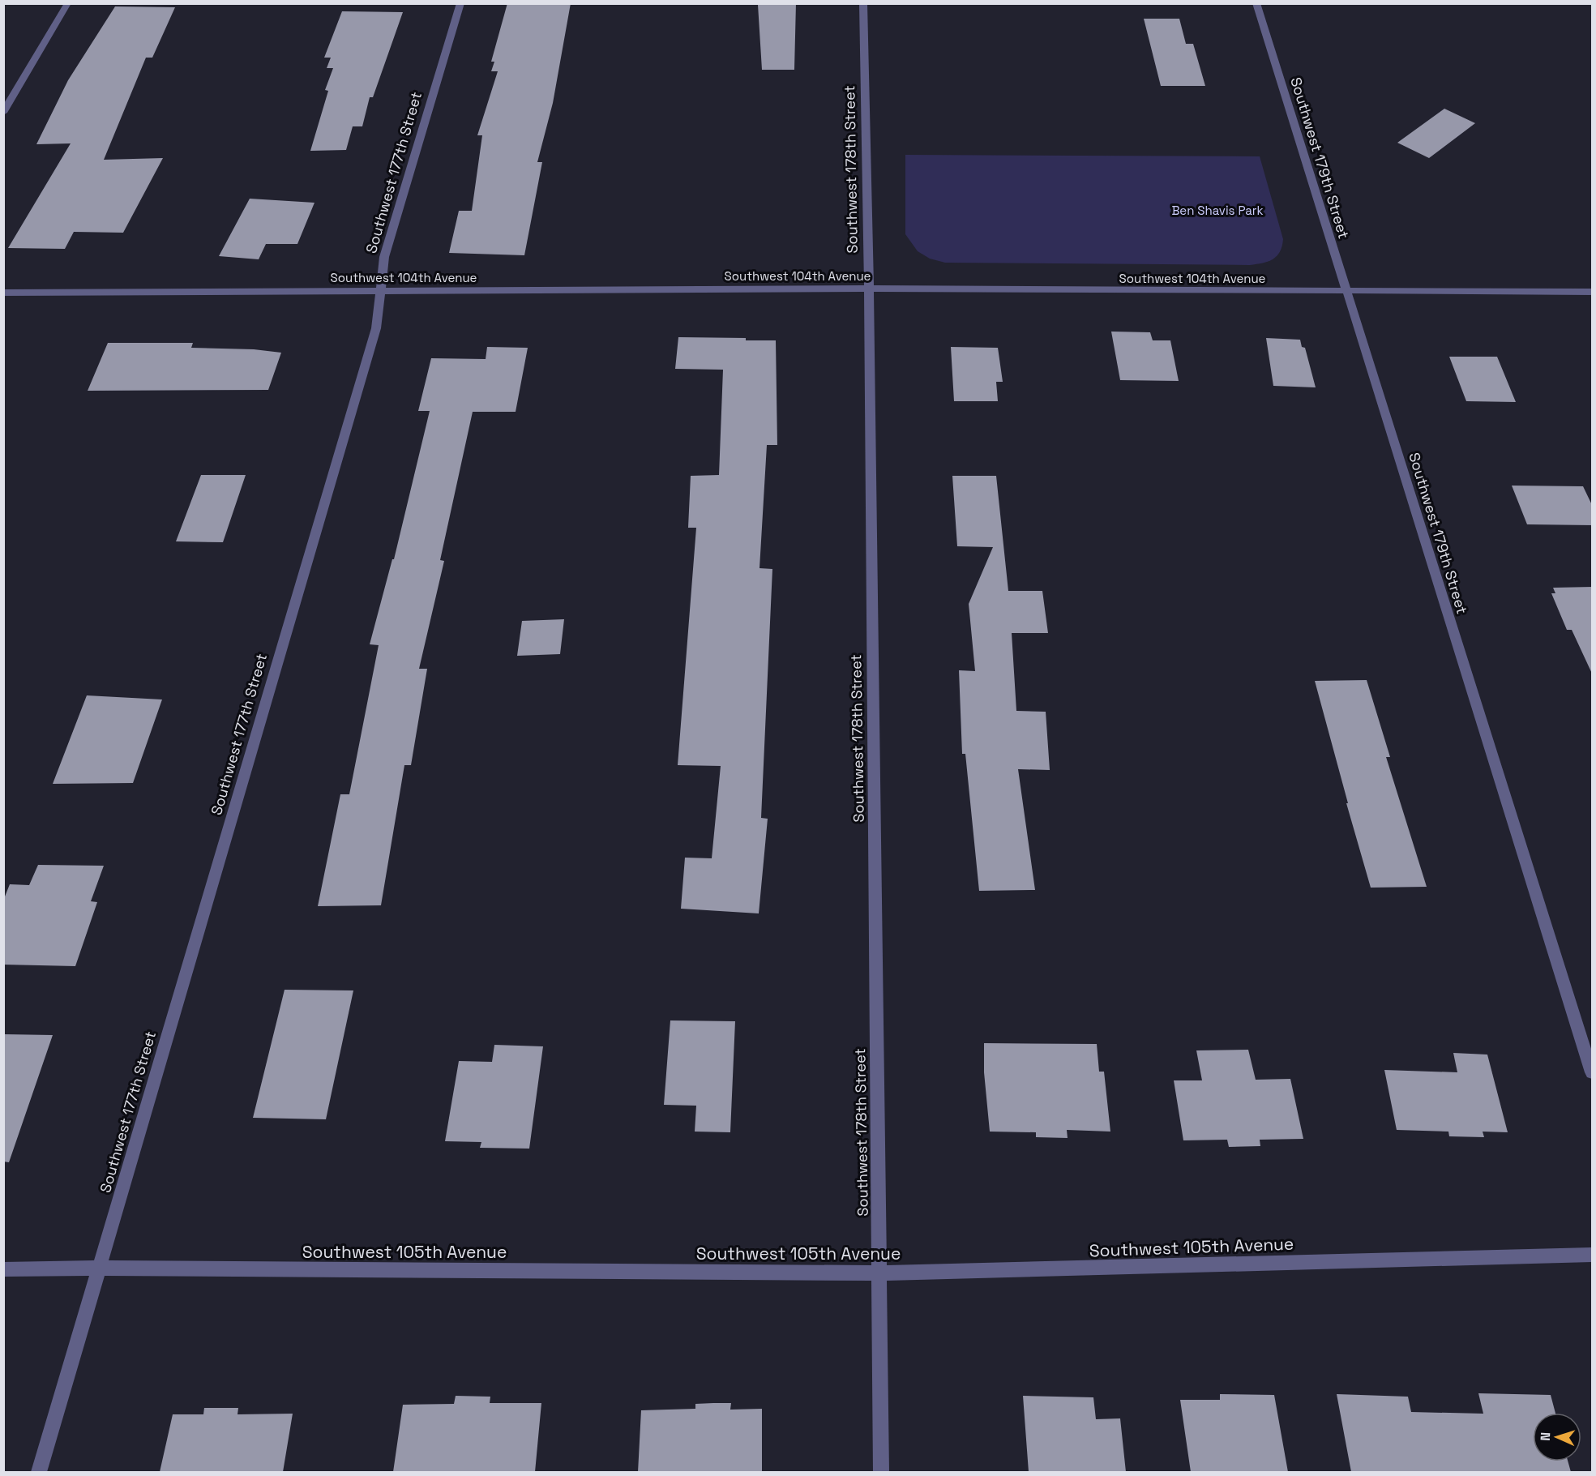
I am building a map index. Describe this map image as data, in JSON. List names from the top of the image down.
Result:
{
  "streets": {
    "street": [
      "Southwest 179th Street",
      "Southwest 178th Street",
      "Southwest 177th Street",
      "Southwest 104th Avenue",
      "Southwest 105th Avenue"
    ]
  },
  "crossings": [
    ["Southwest 179th Street", "Southwest 104th Avenue"],
    ["Southwest 178th Street", "Southwest 104th Avenue"],
    ["Southwest 178th Street", "Southwest 105th Avenue"],
    ["Southwest 177th Street", "Southwest 104th Avenue"],
    ["Southwest 177th Street", "Southwest 105th Avenue"]
  ],
  "parks": ["Ben Shavis Park"],
  "north": "left"
}
